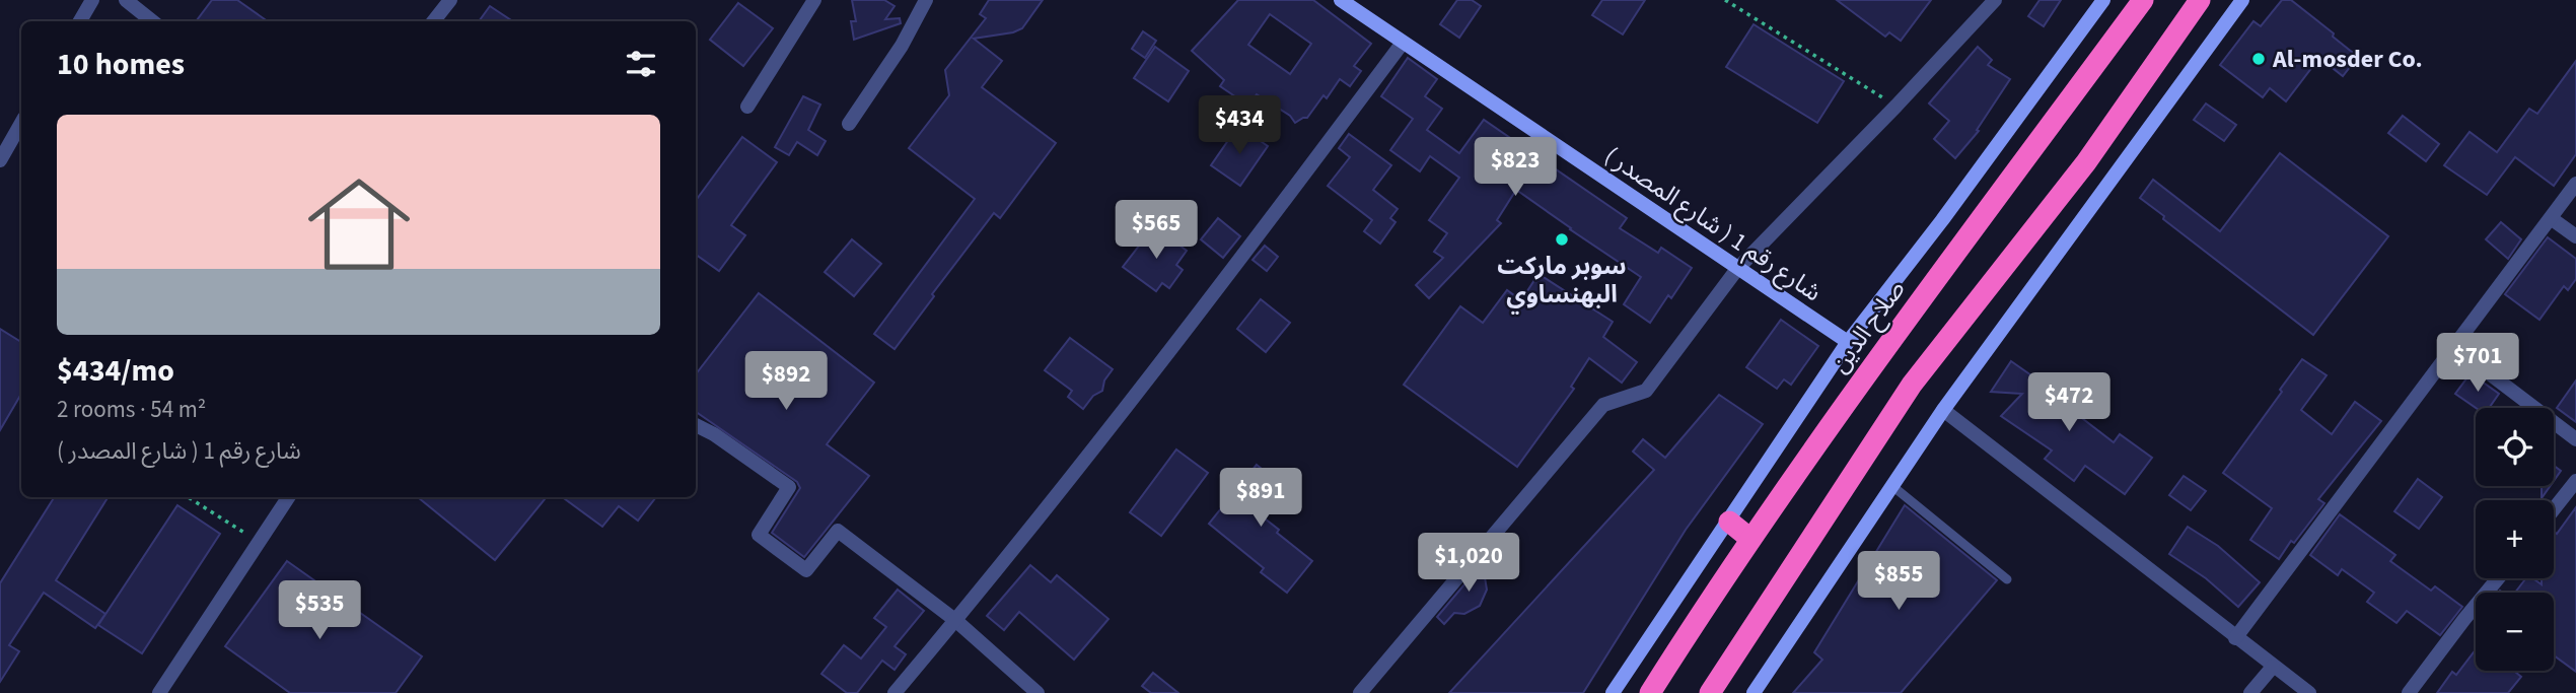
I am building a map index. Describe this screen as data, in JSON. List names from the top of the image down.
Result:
{
  "streets": {
    "highway": ["صلاح الدين"],
    "street": ["شارع رقم 1 ( شارع المصدر )"]
  },
  "places": ["Al-mosder Co.", "سوبر ماركت البهنساوي"],
  "page": {
    "heading": "10 homes",
    "price": [
      "$434",
      "$823",
      "$565",
      "$701",
      "$892",
      "$472",
      "$891",
      "$1,020",
      "$855",
      "$535"
    ],
    "list": [
      {
        "name": "$434/mo",
        "note": "2 rooms · 54 m² · شارع رقم 1 ( شارع المصدر )"
      }
    ],
    "map_buttons": ["+", "−"]
  }
}
